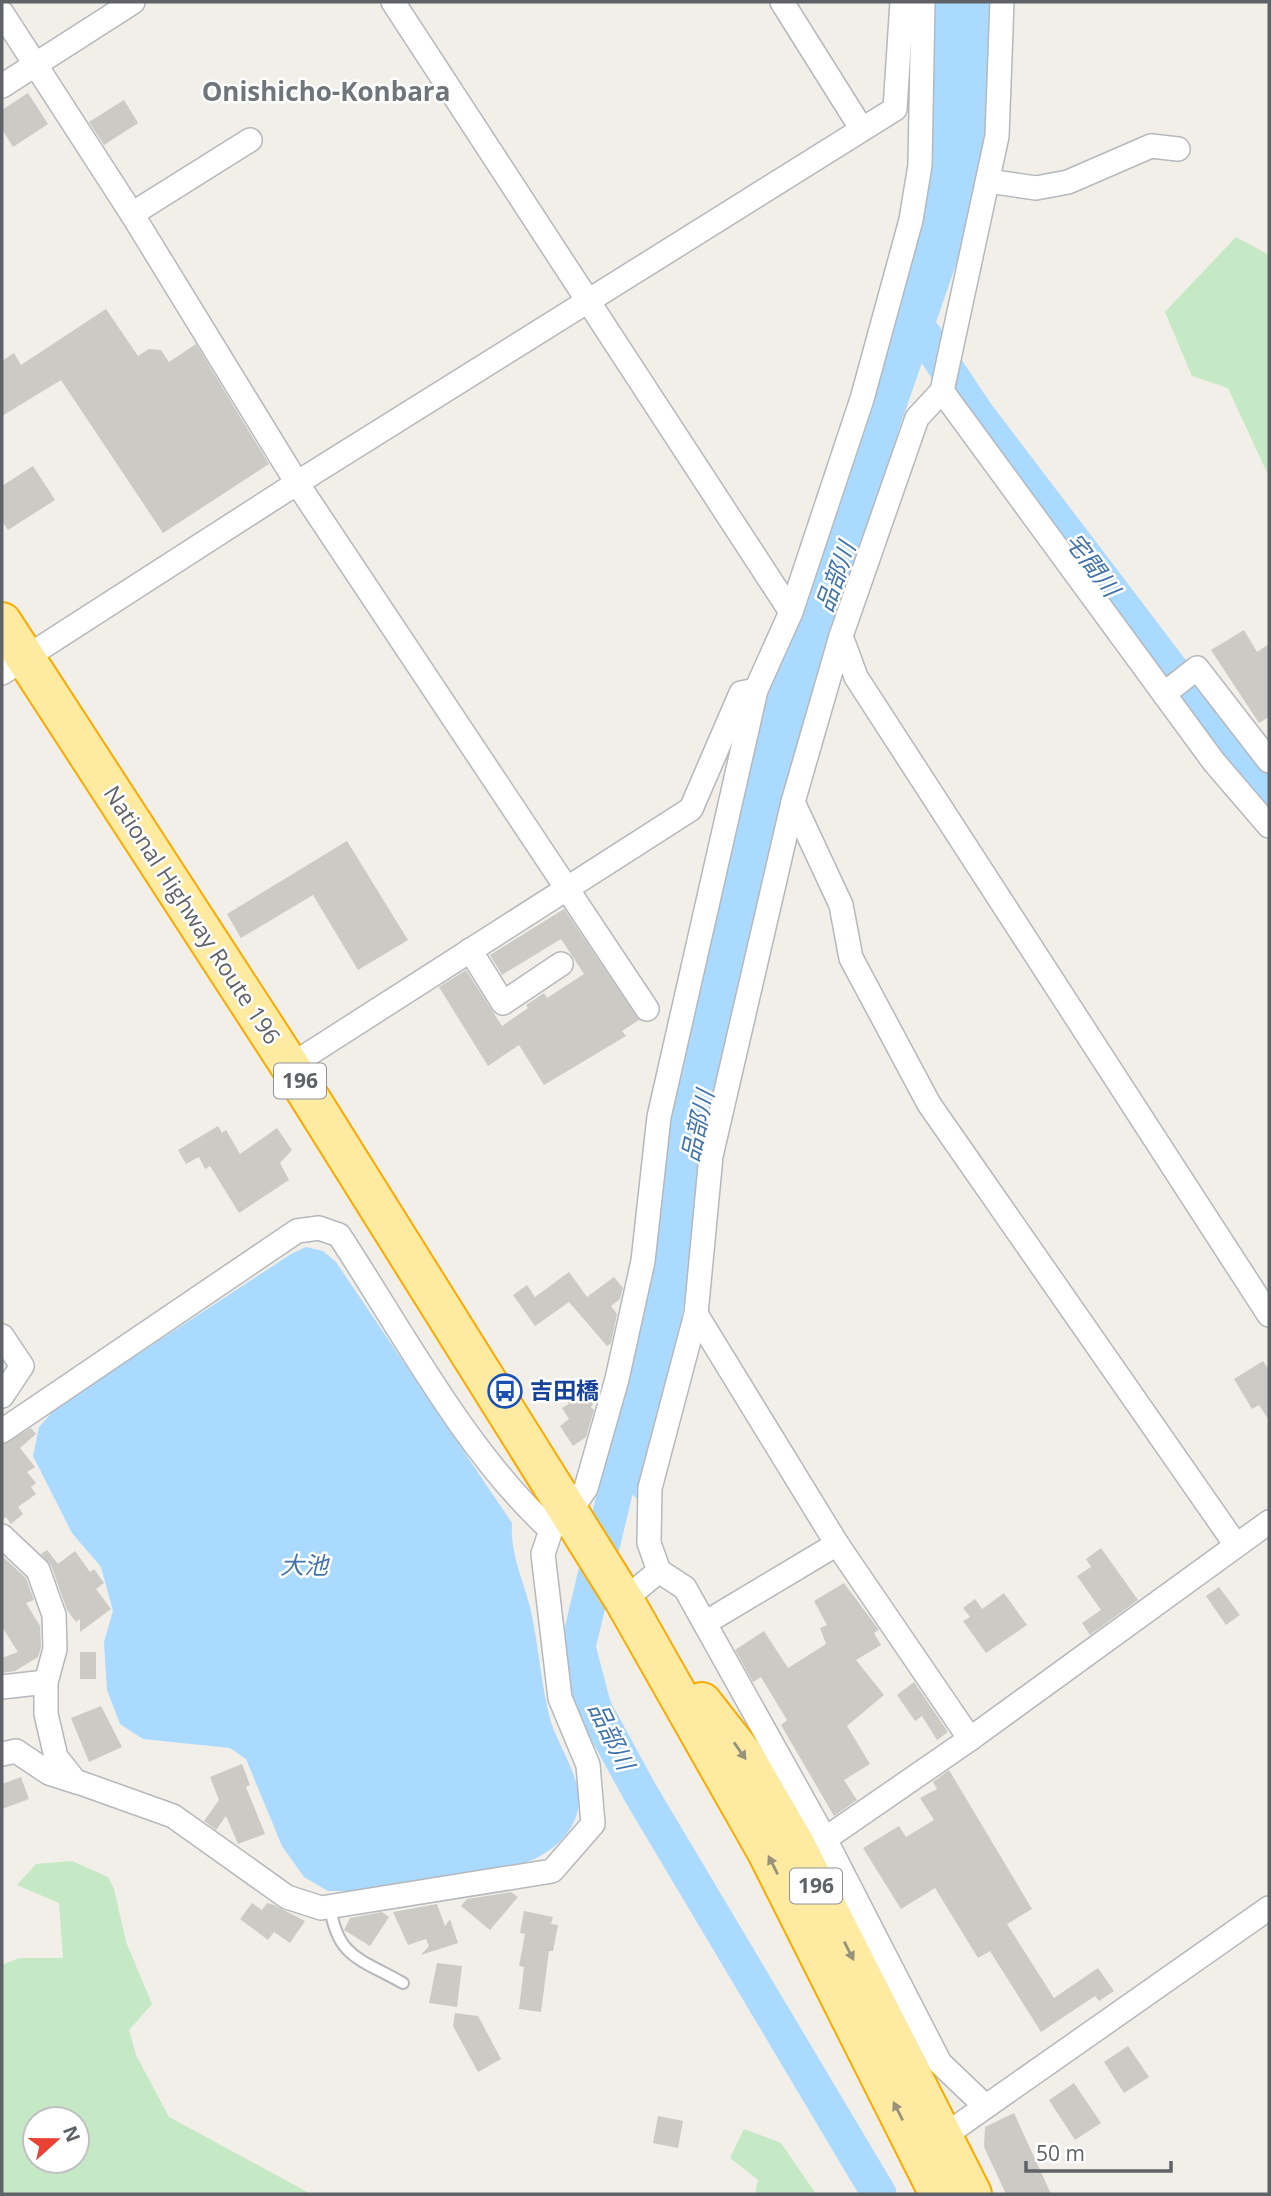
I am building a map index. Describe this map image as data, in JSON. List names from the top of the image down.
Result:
{
  "streets": {
    "highway": ["National Highway Route 196", "196"]
  },
  "districts": ["Onishicho-Konbara"],
  "water": ["宅間川", "品部川", "大池"],
  "places": {
    "bus stop": ["吉田橋"]
  },
  "scale_bar": "50 m",
  "north": "right"
}
